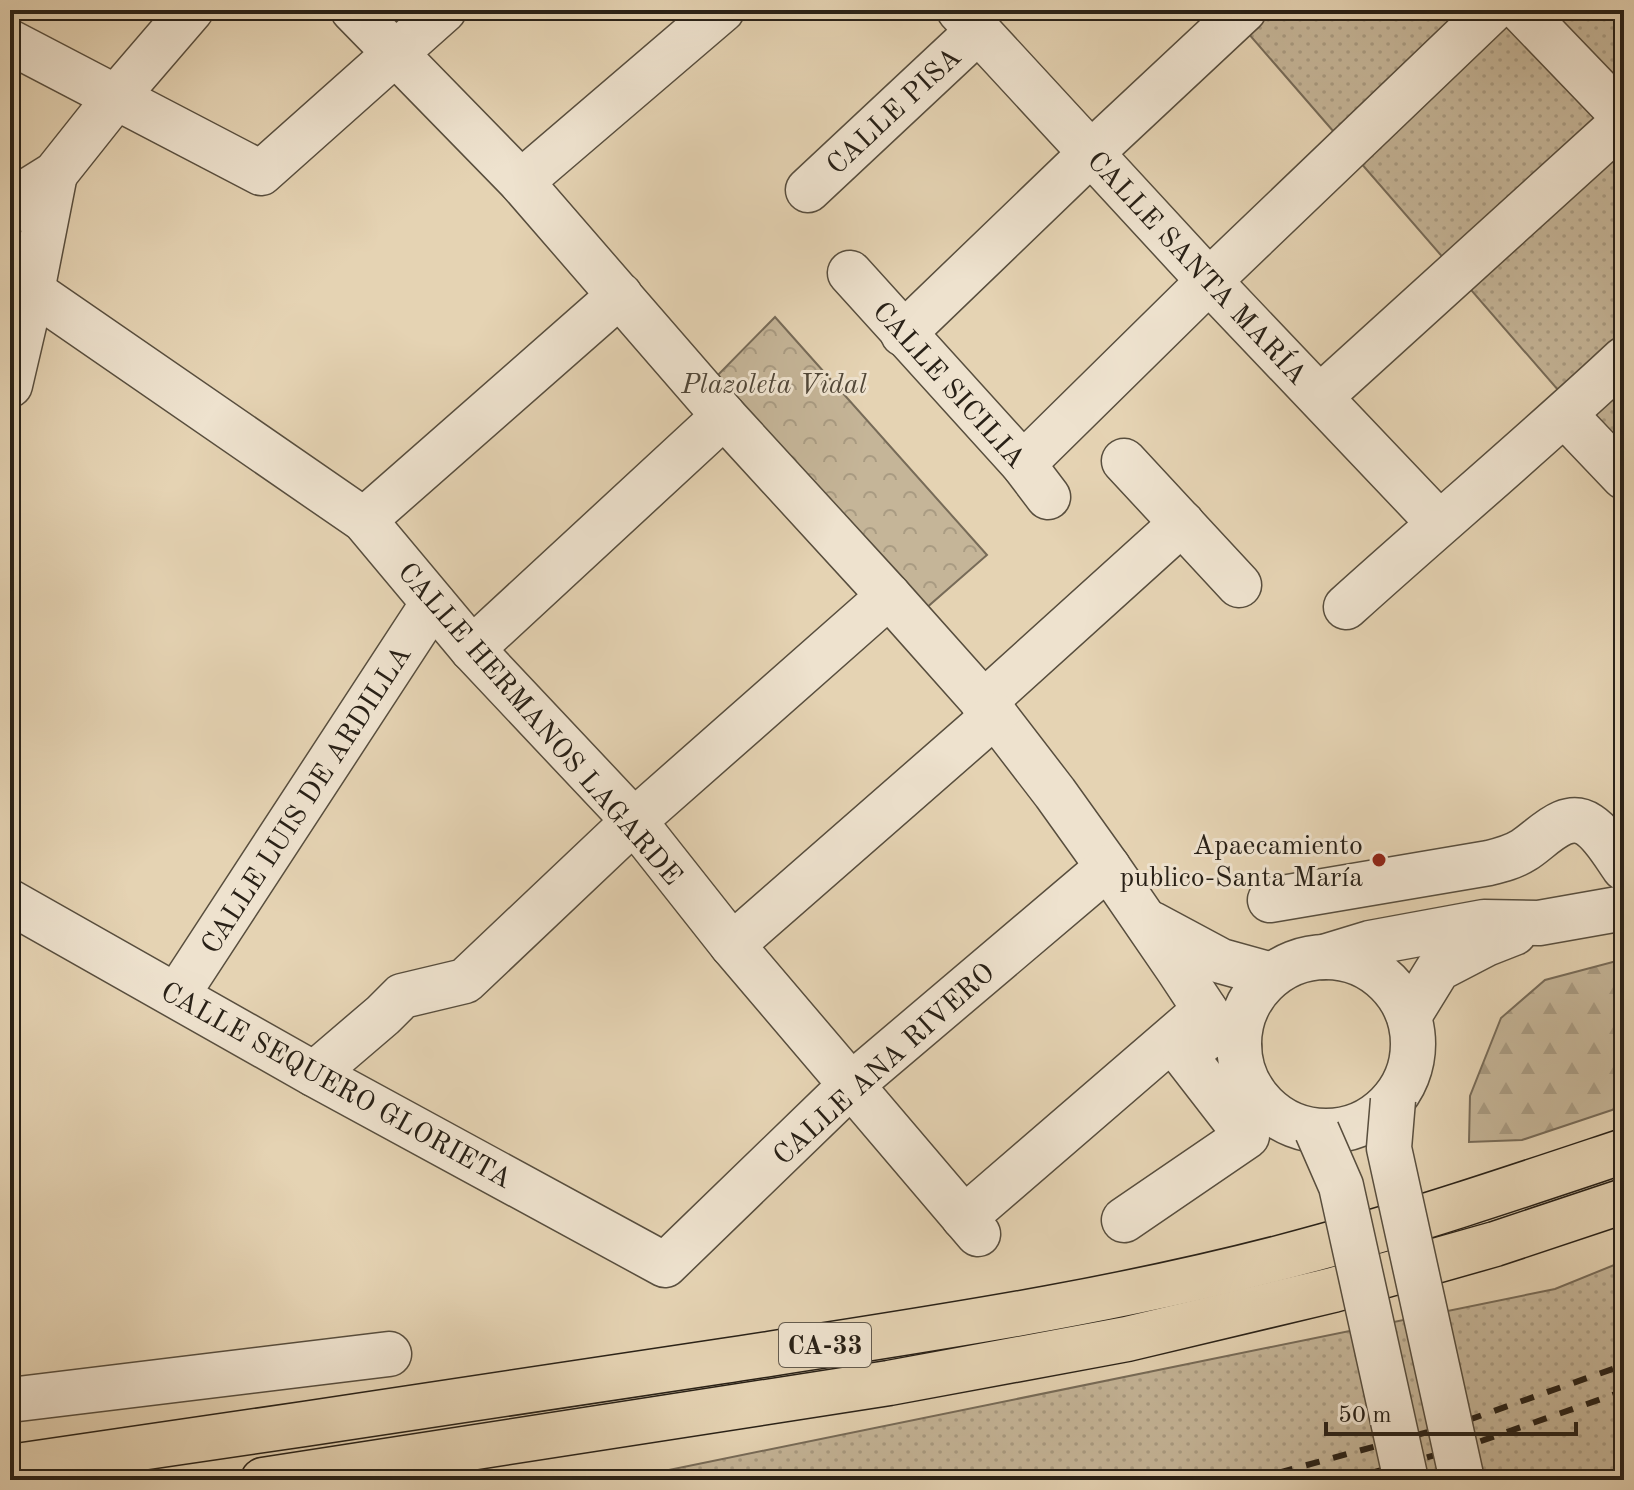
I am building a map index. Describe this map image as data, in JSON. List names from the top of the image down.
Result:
{
  "streets": {
    "highway": ["CA-33"],
    "street": [
      "CALLE PISA",
      "CALLE SANTA MARÍA",
      "CALLE SICILIA",
      "CALLE HERMANOS LAGARDE",
      "CALLE LUIS DE ARDILLA",
      "CALLE ANA RIVERO",
      "CALLE SEQUERO GLORIETA"
    ]
  },
  "crossings": [
    ["CALLE PISA", "CALLE SANTA MARÍA"],
    ["CALLE SANTA MARÍA", "CALLE SICILIA"],
    ["CALLE HERMANOS LAGARDE", "CALLE LUIS DE ARDILLA"],
    ["CALLE HERMANOS LAGARDE", "CALLE ANA RIVERO"],
    ["CALLE LUIS DE ARDILLA", "CALLE SEQUERO GLORIETA"],
    ["CALLE ANA RIVERO", "CALLE SEQUERO GLORIETA"]
  ],
  "parks": ["Plazoleta Vidal"],
  "places": ["Apaecamiento publico-Santa María"],
  "scale_bar": "50 m"
}
